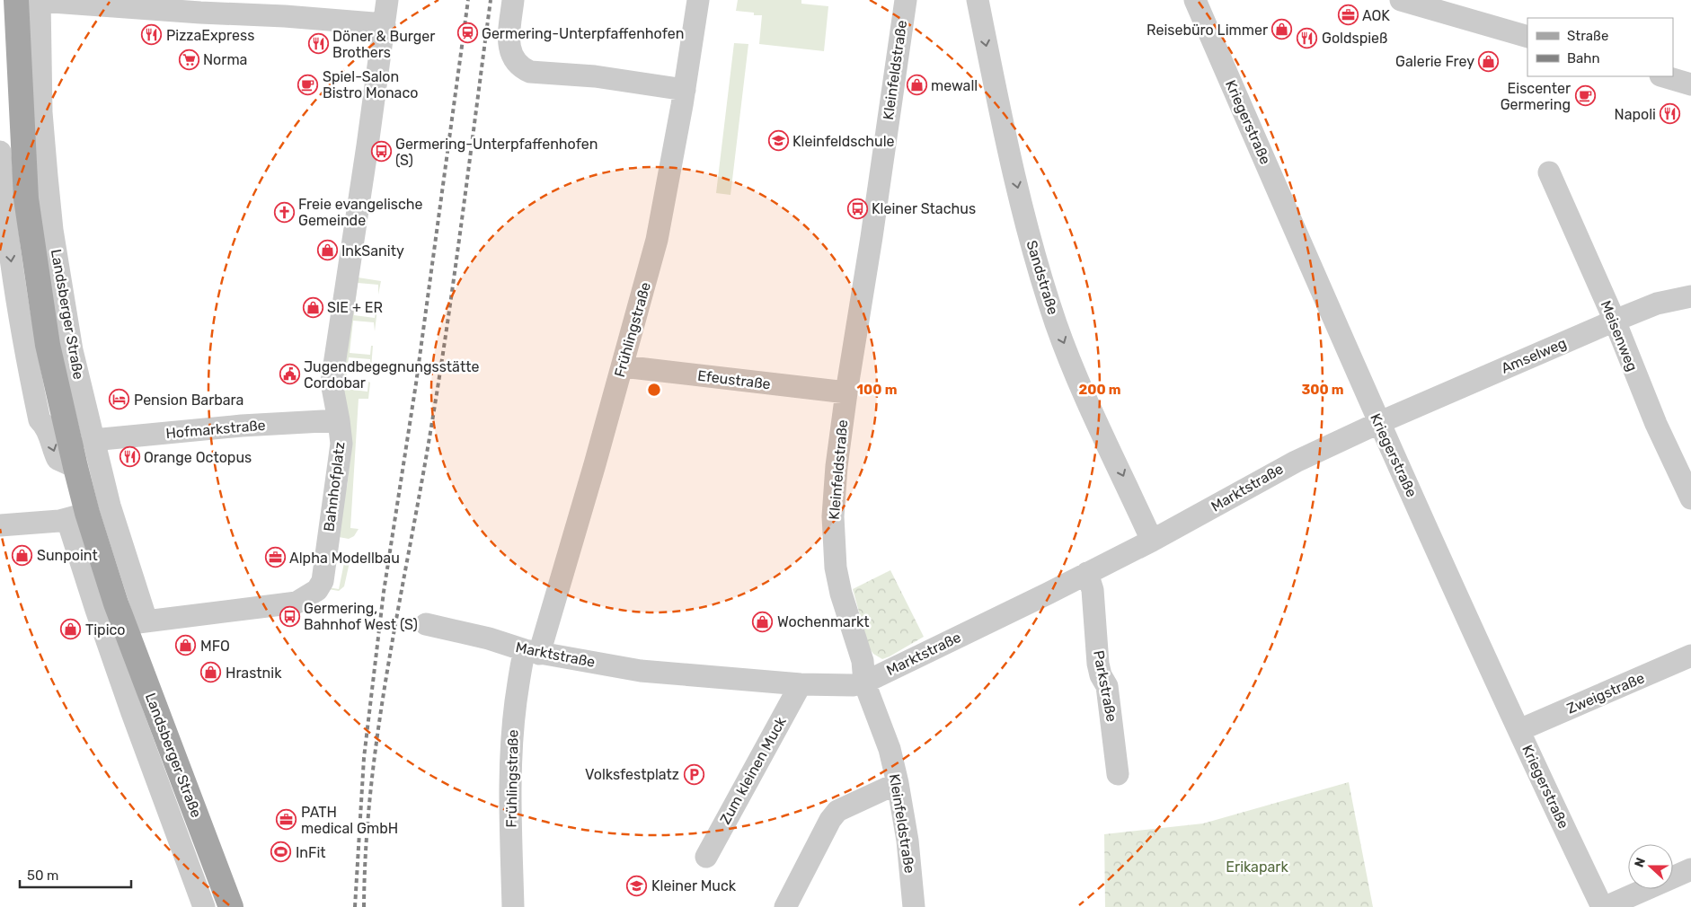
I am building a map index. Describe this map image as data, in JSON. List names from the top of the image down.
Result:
{
  "streets": {
    "main road": ["Landsberger Straße"],
    "street": [
      "Kleinfeldstraße",
      "Kriegerstraße",
      "Sandstraße",
      "Frühlingstraße",
      "Meisenweg",
      "Amselweg",
      "Efeustraße",
      "Hofmarkstraße",
      "Bahnhofplatz",
      "Marktstraße",
      "Parkstraße",
      "Zweigstraße",
      "Zum kleinen Muck"
    ]
  },
  "crossings": [
    ["Kleinfeldstraße", "Efeustraße"],
    ["Kleinfeldstraße", "Marktstraße"],
    ["Kriegerstraße", "Amselweg"],
    ["Kriegerstraße", "Marktstraße"],
    ["Kriegerstraße", "Zweigstraße"],
    ["Sandstraße", "Marktstraße"],
    ["Landsberger Straße", "Hofmarkstraße"],
    ["Landsberger Straße", "Bahnhofplatz"],
    ["Frühlingstraße", "Efeustraße"],
    ["Frühlingstraße", "Marktstraße"],
    ["Meisenweg", "Amselweg"],
    ["Amselweg", "Marktstraße"],
    ["Hofmarkstraße", "Bahnhofplatz"],
    ["Marktstraße", "Parkstraße"],
    ["Marktstraße", "Zum kleinen Muck"]
  ],
  "one_way": ["Sandstraße"],
  "parks": ["Erikapark"],
  "places": {
    "office": ["AOK", "Alpha Modellbau", "PATH medical GmbH"],
    "shop": [
      "Reisebüro Limmer",
      "Galerie Frey",
      "mewall",
      "InkSanity",
      "SIE + ER",
      "Sunpoint",
      "Wochenmarkt",
      "Tipico",
      "MFO",
      "Hrastnik"
    ],
    "station": ["Germering-Unterpfaffenhofen"],
    "restaurant": [
      "PizzaExpress",
      "Goldspieß",
      "Döner & Burger Brothers",
      "Napoli",
      "Orange Octopus"
    ],
    "supermarket": ["Norma"],
    "cafe": ["Spiel-Salon Bistro Monaco", "Eiscenter Germering"],
    "school or university": ["Kleinfeldschule", "Kleiner Muck"],
    "bus stop": ["Germering-Unterpfaffenhofen (S)", "Kleiner Stachus", "Germering, Bahnhof West (S)"],
    "church": ["Freie evangelische Gemeinde"],
    "public building": ["Jugendbegegnungsstätte Cordobar"],
    "hotel": ["Pension Barbara"],
    "parking": ["Volksfestplatz"],
    "sports": ["InFit"]
  },
  "legend": ["Straße", "Bahn"],
  "scale_bar": "50 m",
  "north": "left",
  "rings": ["100 m", "200 m", "300 m"]
}
